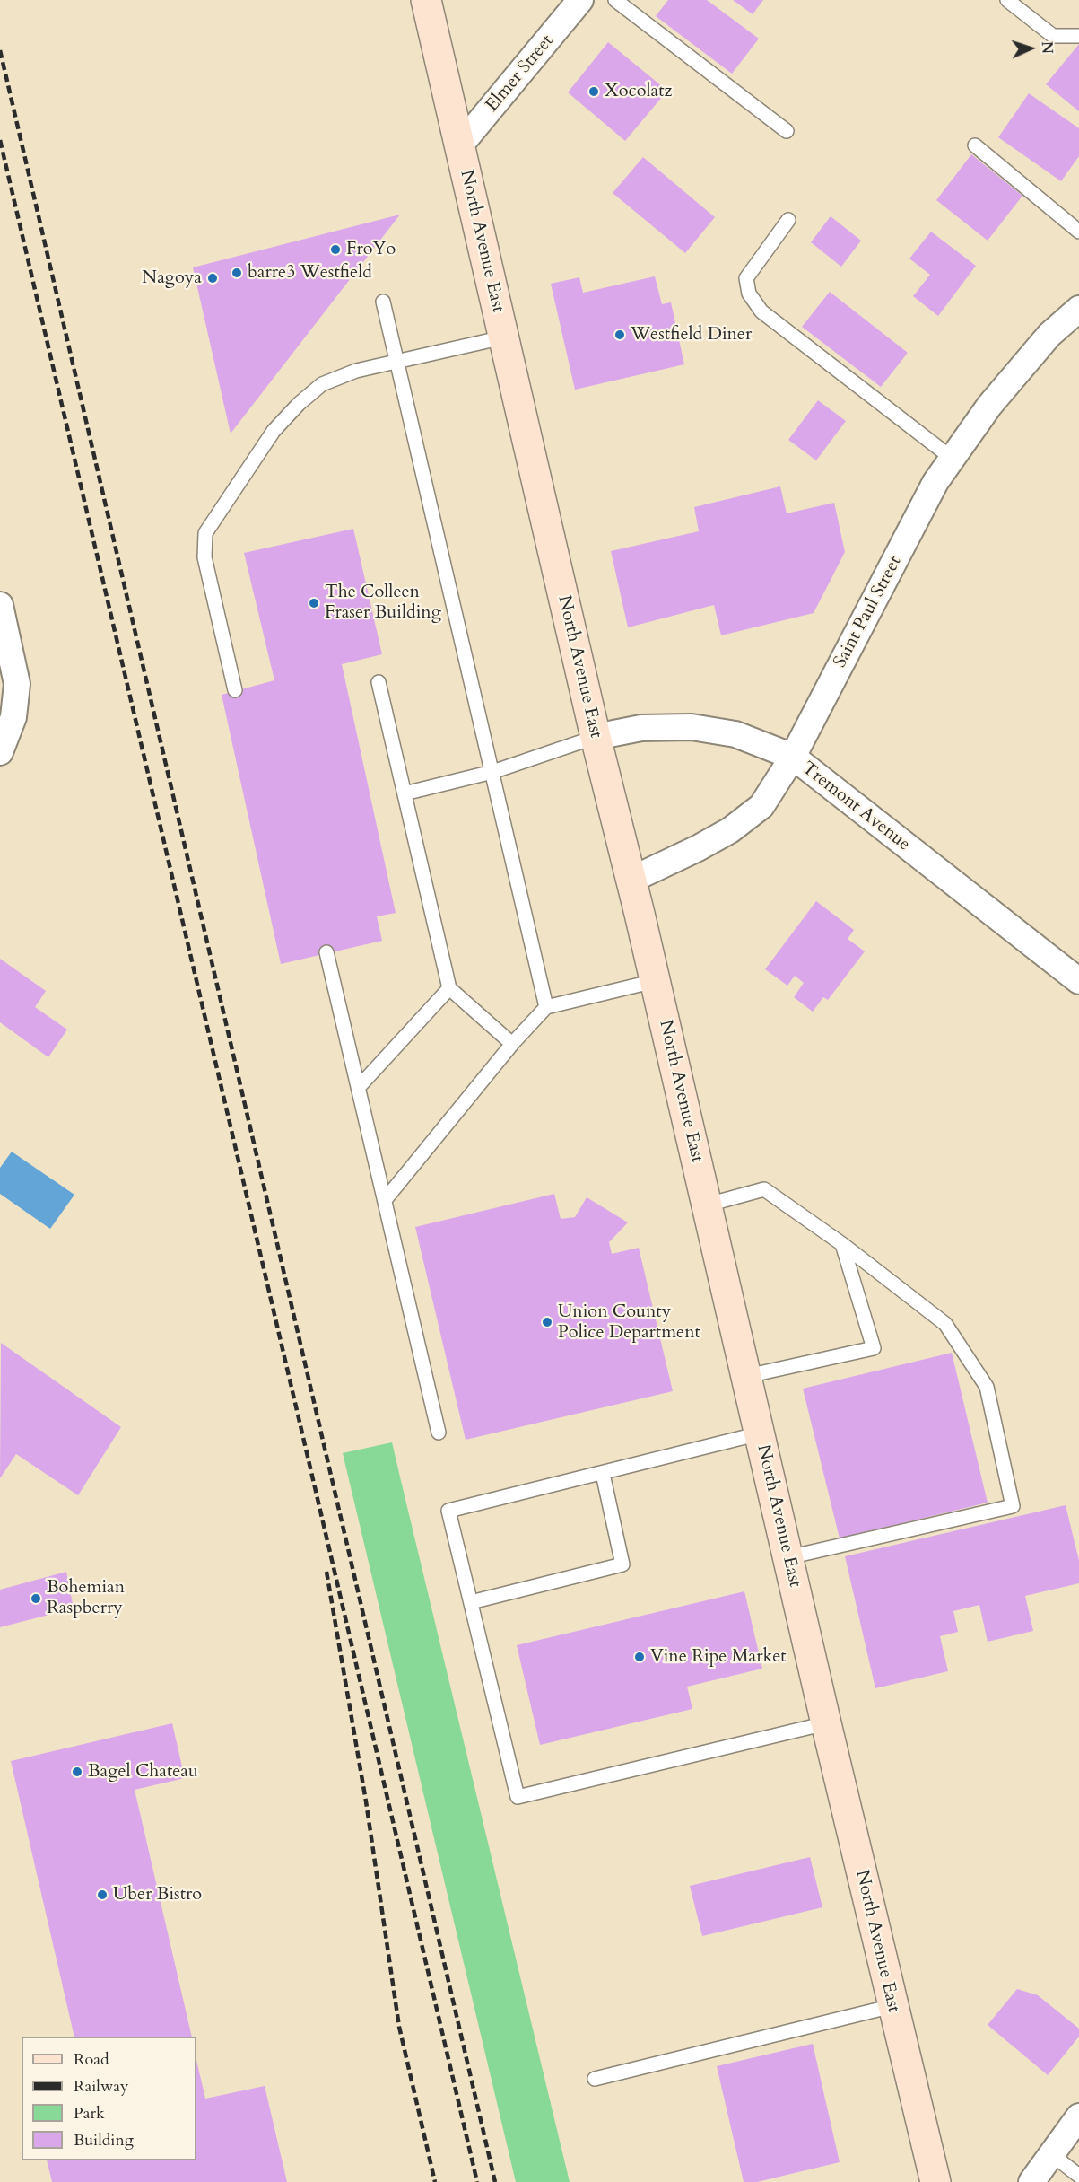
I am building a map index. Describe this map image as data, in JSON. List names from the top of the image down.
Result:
{
  "streets": {
    "main road": ["North Avenue East"],
    "street": ["Elmer Street", "Saint Paul Street", "Tremont Avenue"]
  },
  "crossings": [
    ["Elmer Street", "North Avenue East"],
    ["North Avenue East", "Saint Paul Street"],
    ["North Avenue East", "Tremont Avenue"],
    ["Saint Paul Street", "Tremont Avenue"]
  ],
  "places": [
    "Xocolatz",
    "FroYo",
    "barre3 Westfield",
    "Nagoya",
    "Westfield Diner",
    "The Colleen Fraser Building",
    "Union County Police Department",
    "Bohemian Raspberry",
    "Vine Ripe Market",
    "Bagel Chateau",
    "Uber Bistro"
  ],
  "legend": [
    "Road",
    "Railway",
    "Park",
    "Building"
  ],
  "north": "right"
}
